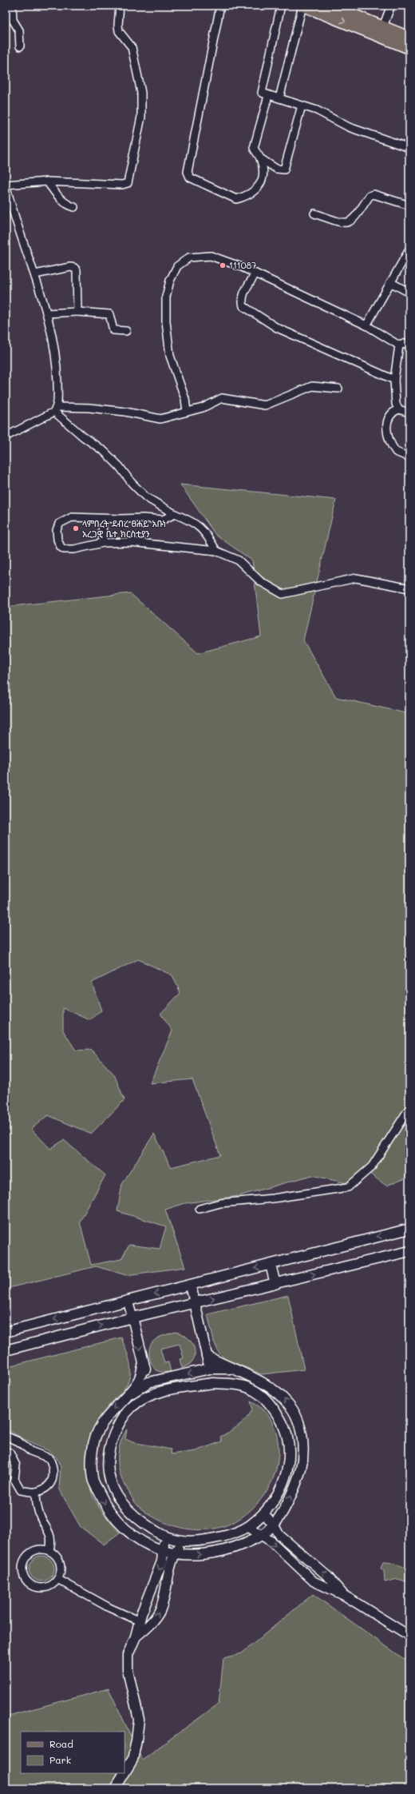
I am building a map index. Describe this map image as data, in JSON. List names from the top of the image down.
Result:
{
  "places": ["111087", "ላምበረት ደብረ ፀሐይ አቡነ አረጋዊ ቤተ ክርስቲያን"],
  "legend": ["Road", "Park"]
}
